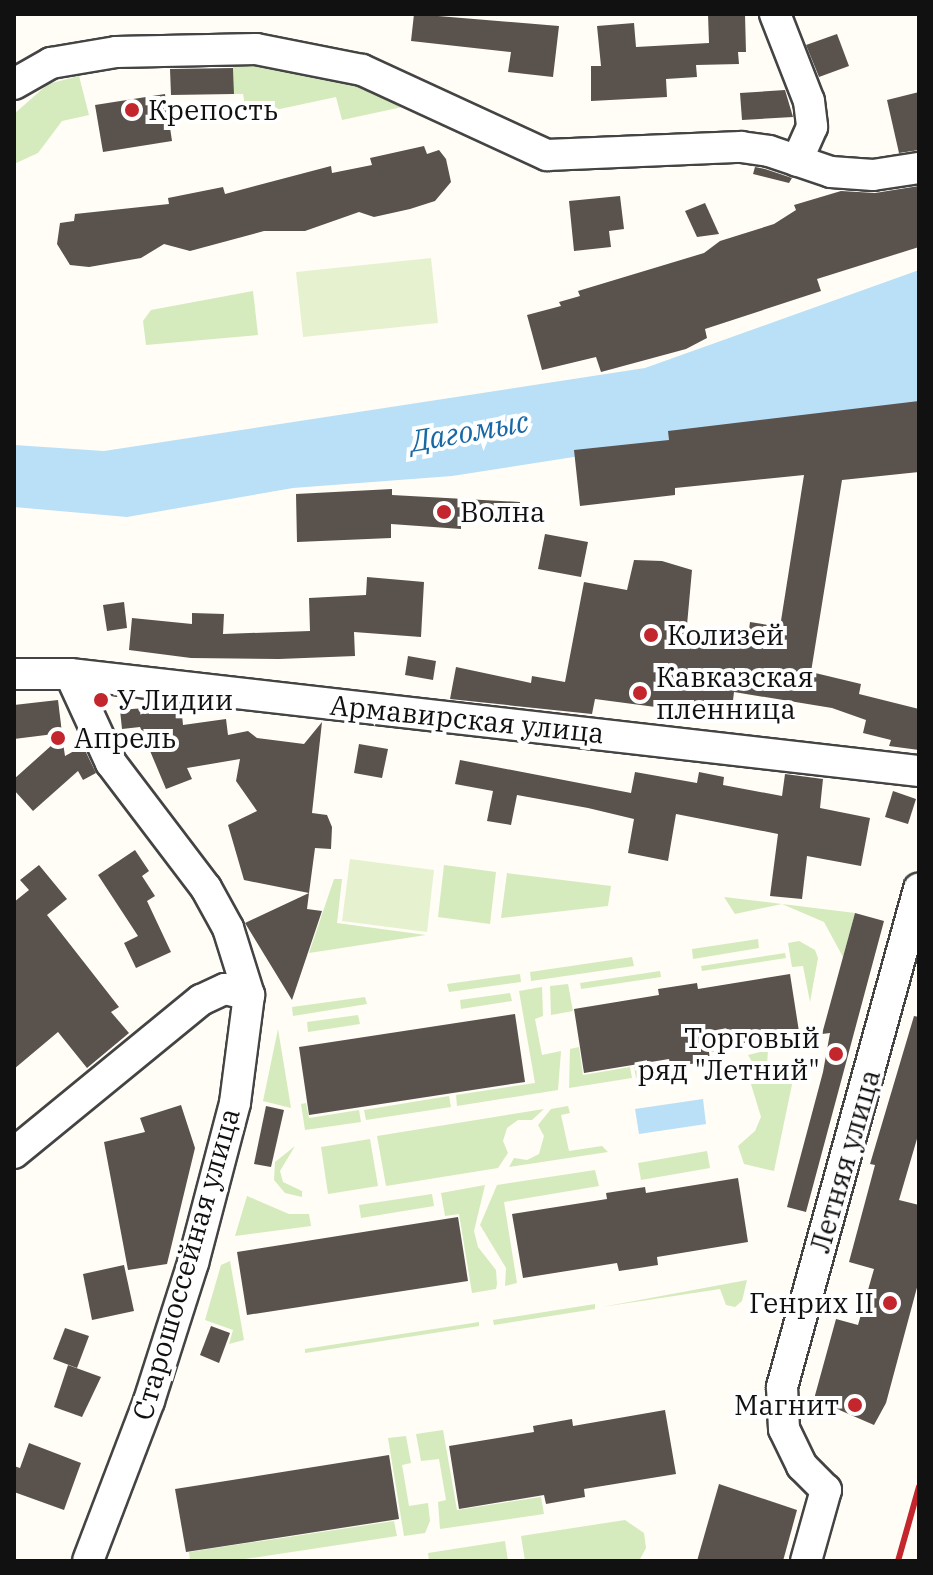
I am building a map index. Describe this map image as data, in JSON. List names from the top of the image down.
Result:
{
  "streets": {
    "street": ["Армавирская улица", "Летняя улица", "Старошоссейная улица"]
  },
  "crossings": [
    ["Армавирская улица", "Старошоссейная улица"]
  ],
  "water": ["Дагомыс"],
  "places": [
    "Крепость",
    "Волна",
    "Колизей",
    "Кавказская пленница",
    "У Лидии",
    "Апрель",
    "Торговый ряд \"Летний\"",
    "Генрих II",
    "Магнит"
  ]
}
